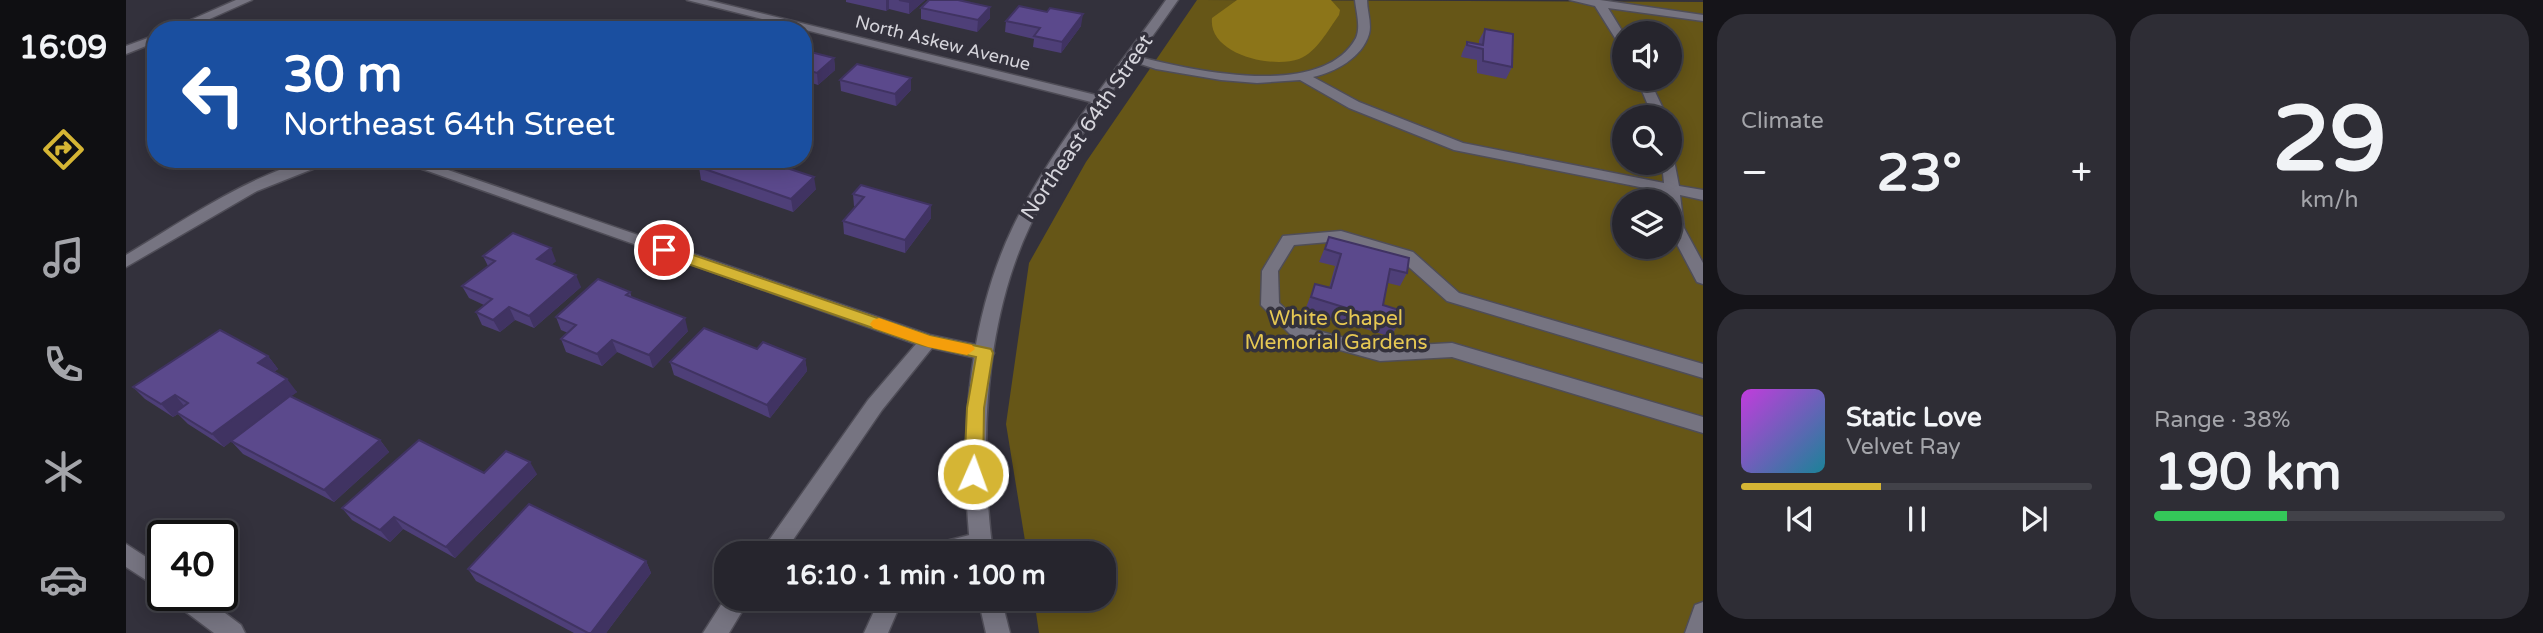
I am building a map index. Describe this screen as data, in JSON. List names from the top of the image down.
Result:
{
  "streets": {
    "street": ["North Askew Avenue", "Northeast 64th Street"]
  },
  "crossings": [
    ["North Askew Avenue", "Northeast 64th Street"]
  ],
  "parks": ["White Chapel Memorial Gardens"],
  "page": {
    "tabs": "16:09",
    "tile": [
      "Climate",
      ["29", "km/h"],
      ["Range · 38%", "190 km"]
    ],
    "turn": ["30 m", "Northeast 64th Street"],
    "heat": ["−", "23°", "+"],
    "song": ["Static Love", "Velvet Ray"],
    "limit": "40",
    "trip": "16:10 · 1 min · 100 m"
  }
}
